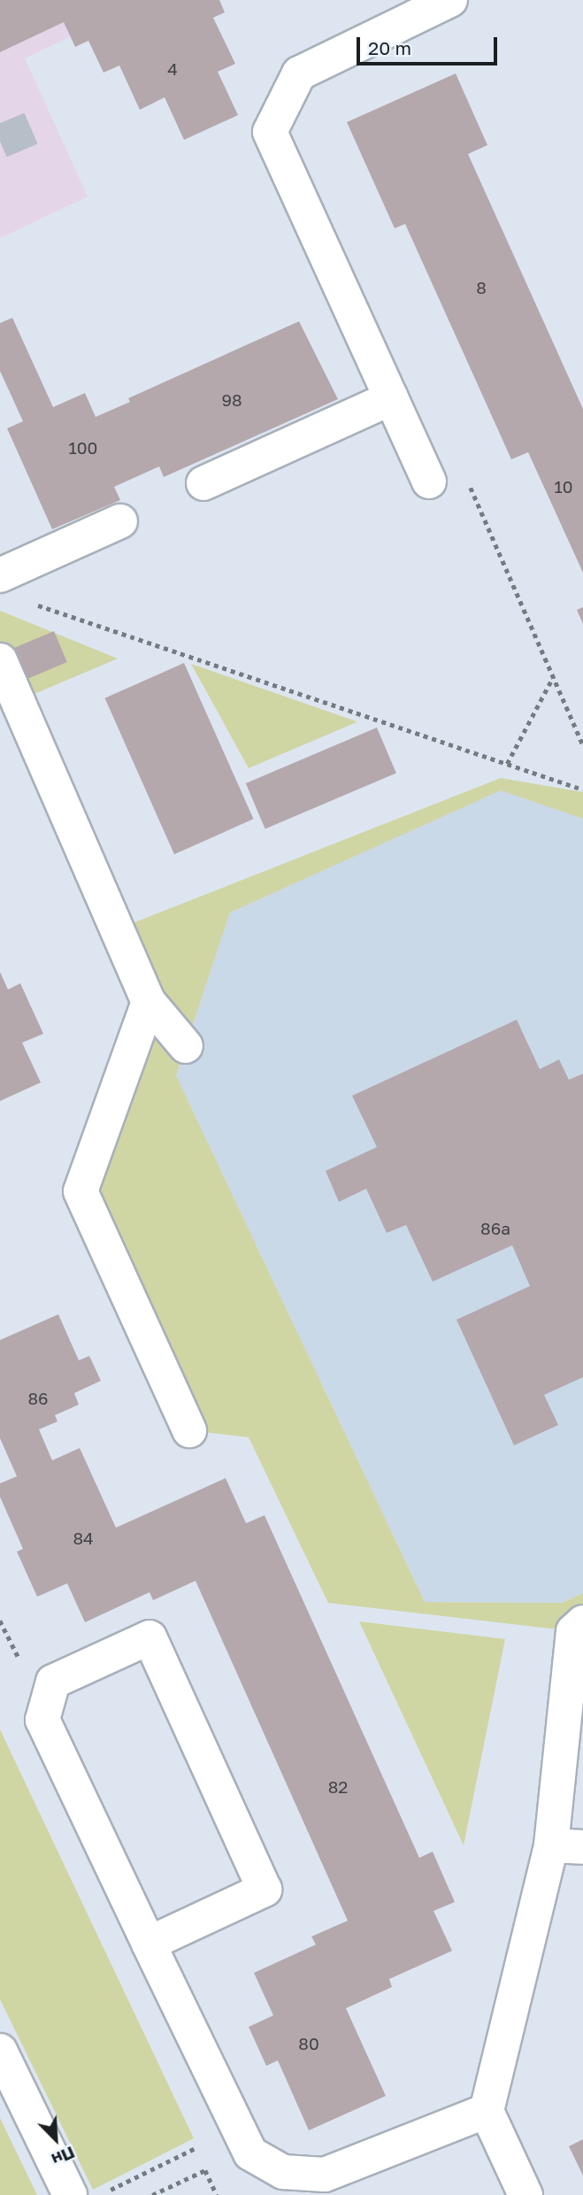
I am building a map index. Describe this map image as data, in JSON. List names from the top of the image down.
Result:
{
  "house_numbers": [
    "4",
    "8",
    "98",
    "100",
    "10",
    "86а",
    "86",
    "84",
    "82",
    "80"
  ],
  "scale_bar": "20 m",
  "north": "bottom right"
}
